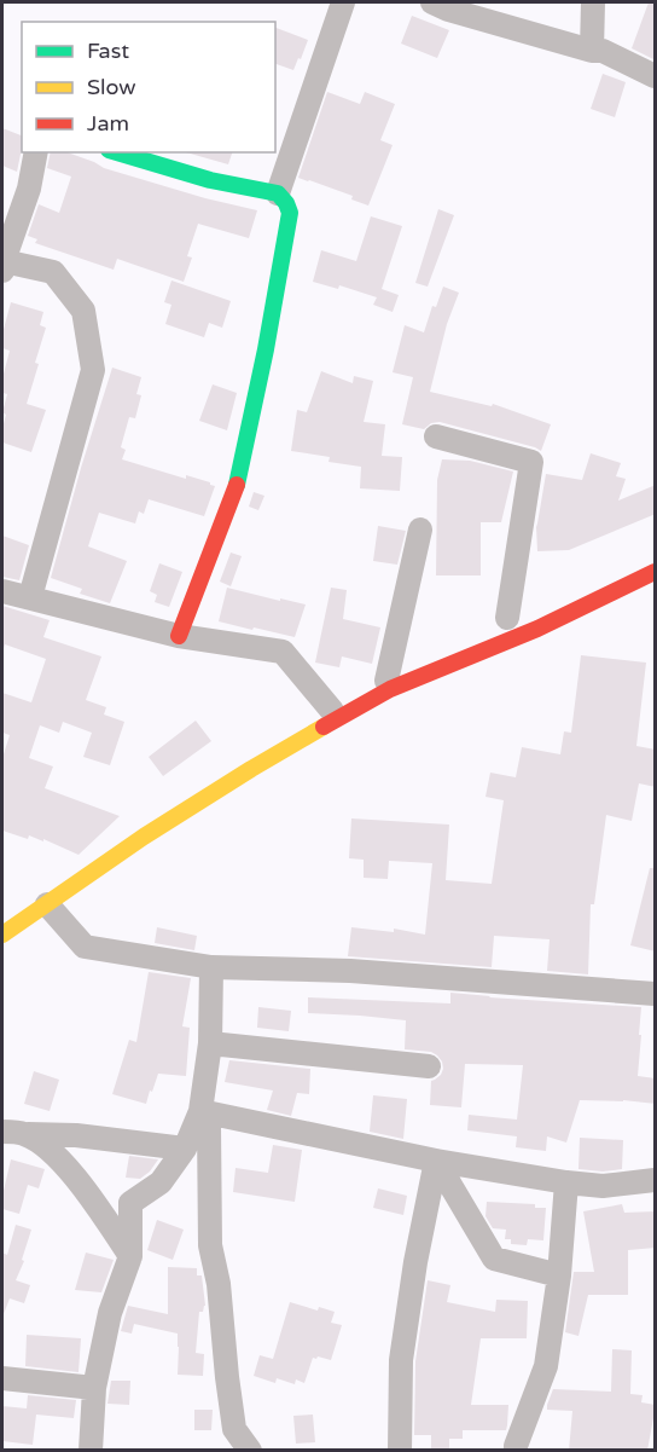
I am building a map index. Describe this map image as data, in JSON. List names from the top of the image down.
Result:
{
  "legend": ["Fast", "Slow", "Jam"]
}
